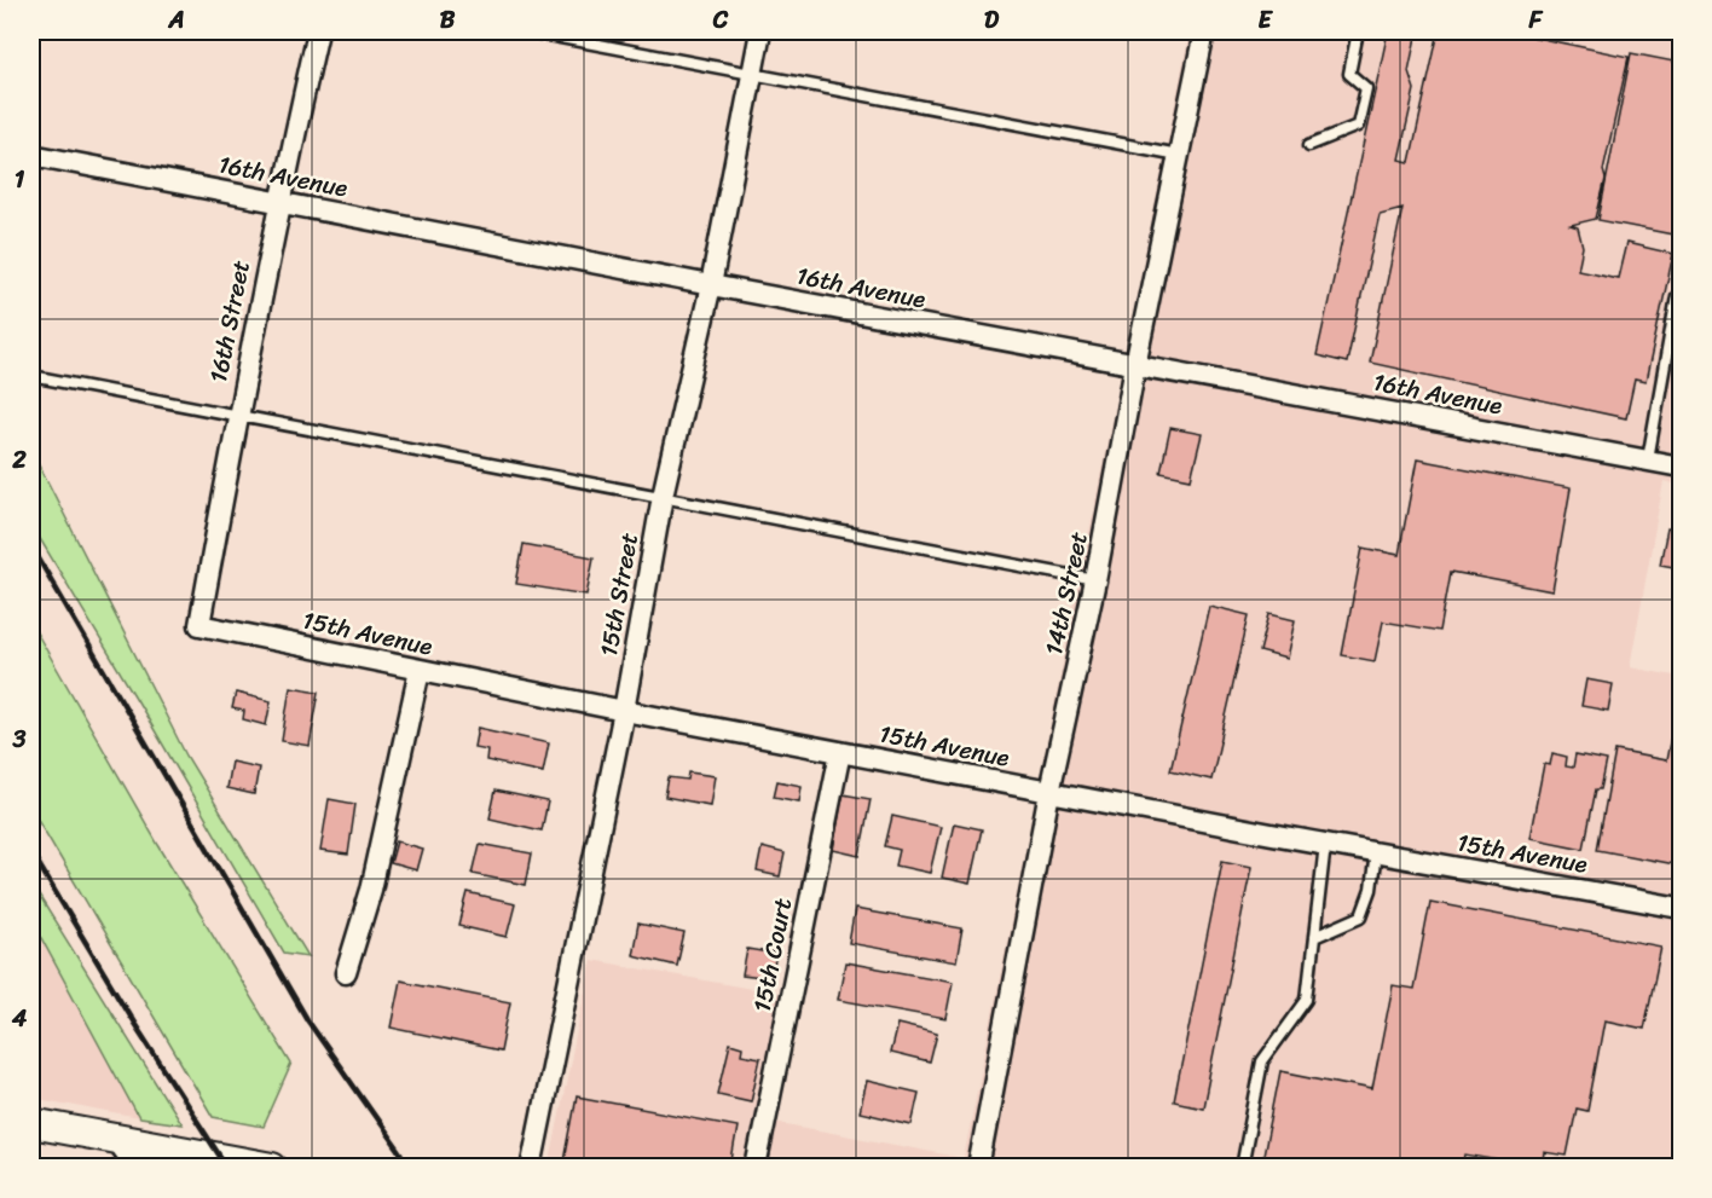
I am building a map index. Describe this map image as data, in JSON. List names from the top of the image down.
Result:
{
  "streets": {
    "street": [
      "16th Avenue",
      "16th Street",
      "14th Street",
      "15th Street",
      "15th Avenue",
      "15th Court"
    ]
  },
  "crossings": [
    ["16th Avenue", "16th Street"],
    ["16th Avenue", "14th Street"],
    ["16th Avenue", "15th Street"],
    ["16th Street", "15th Avenue"],
    ["14th Street", "15th Avenue"],
    ["15th Street", "15th Avenue"],
    ["15th Avenue", "15th Court"]
  ],
  "grid": {
    "columns": [
      "A",
      "B",
      "C",
      "D",
      "E",
      "F"
    ],
    "rows": [
      "1",
      "2",
      "3",
      "4"
    ]
  }
}
